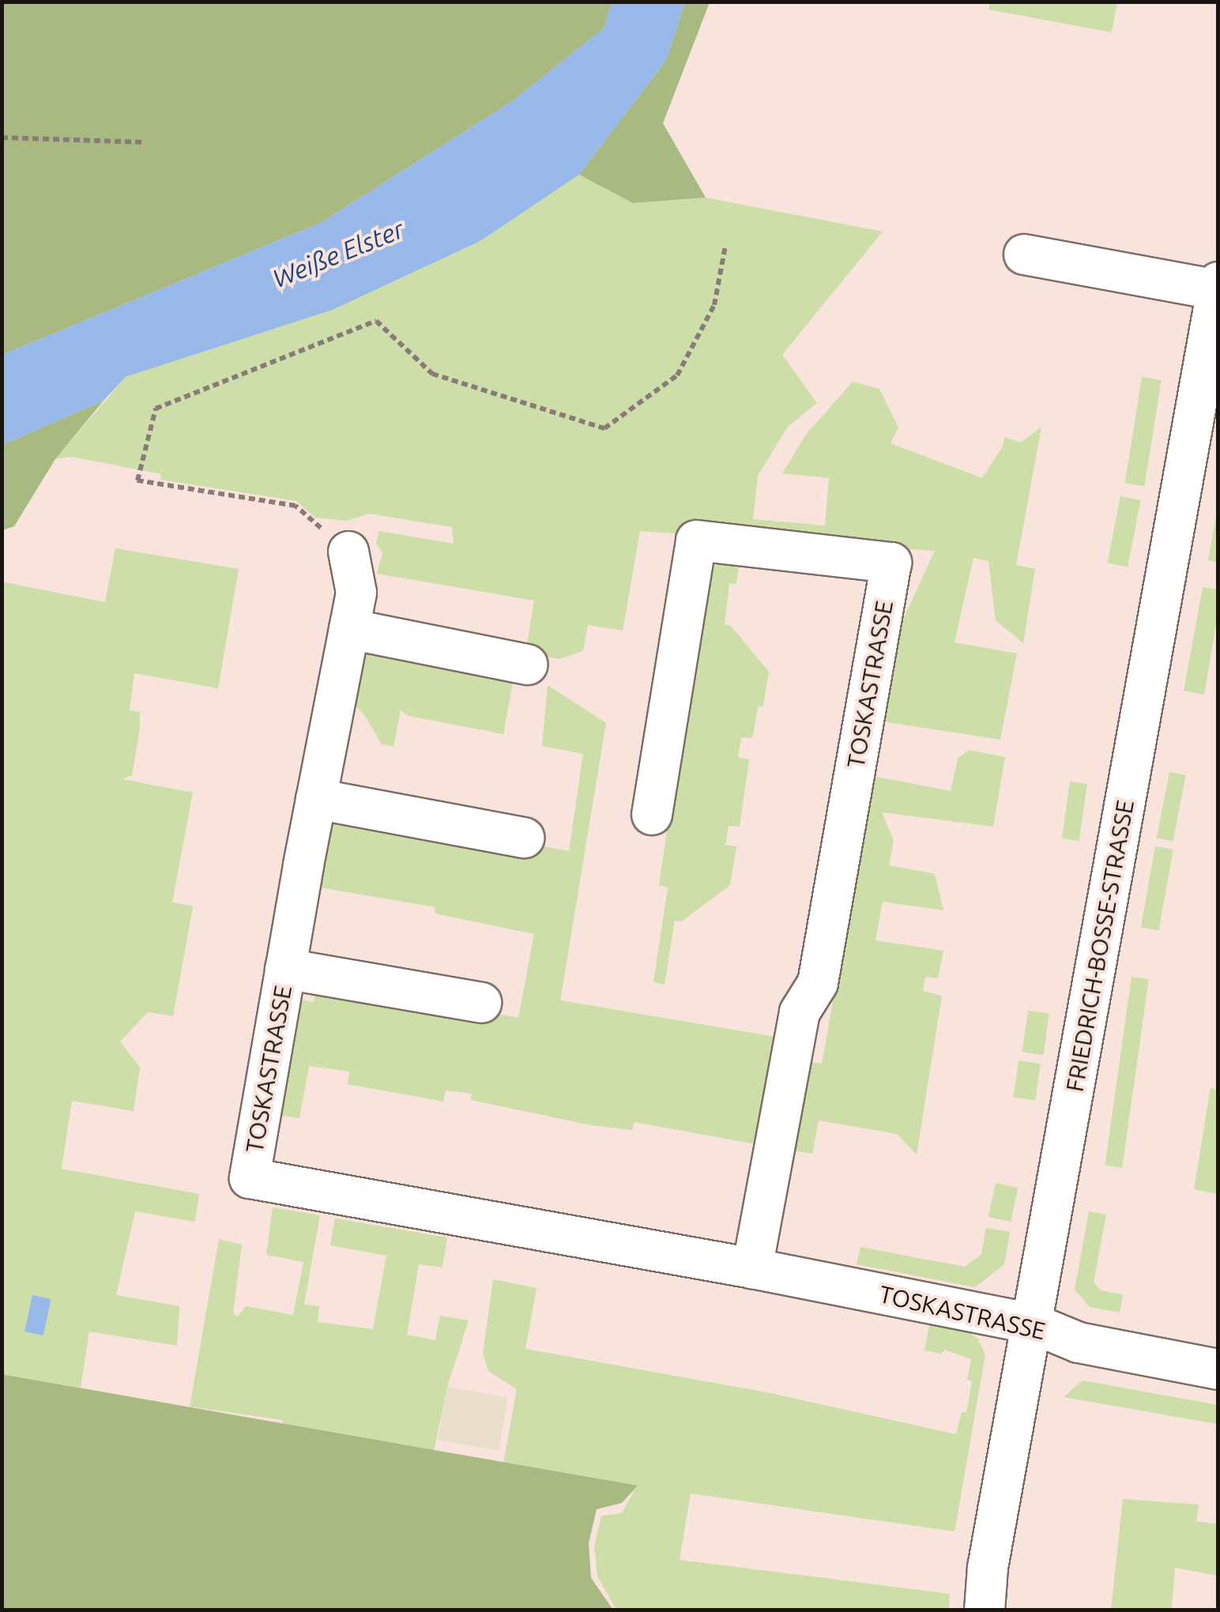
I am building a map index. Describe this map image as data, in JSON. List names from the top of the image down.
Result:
{
  "streets": {
    "street": ["TOSKASTRASSE", "FRIEDRICH-BOSSE-STRASSE"]
  },
  "crossings": [
    ["TOSKASTRASSE", "FRIEDRICH-BOSSE-STRASSE"]
  ],
  "water": ["Weiße Elster"]
}
